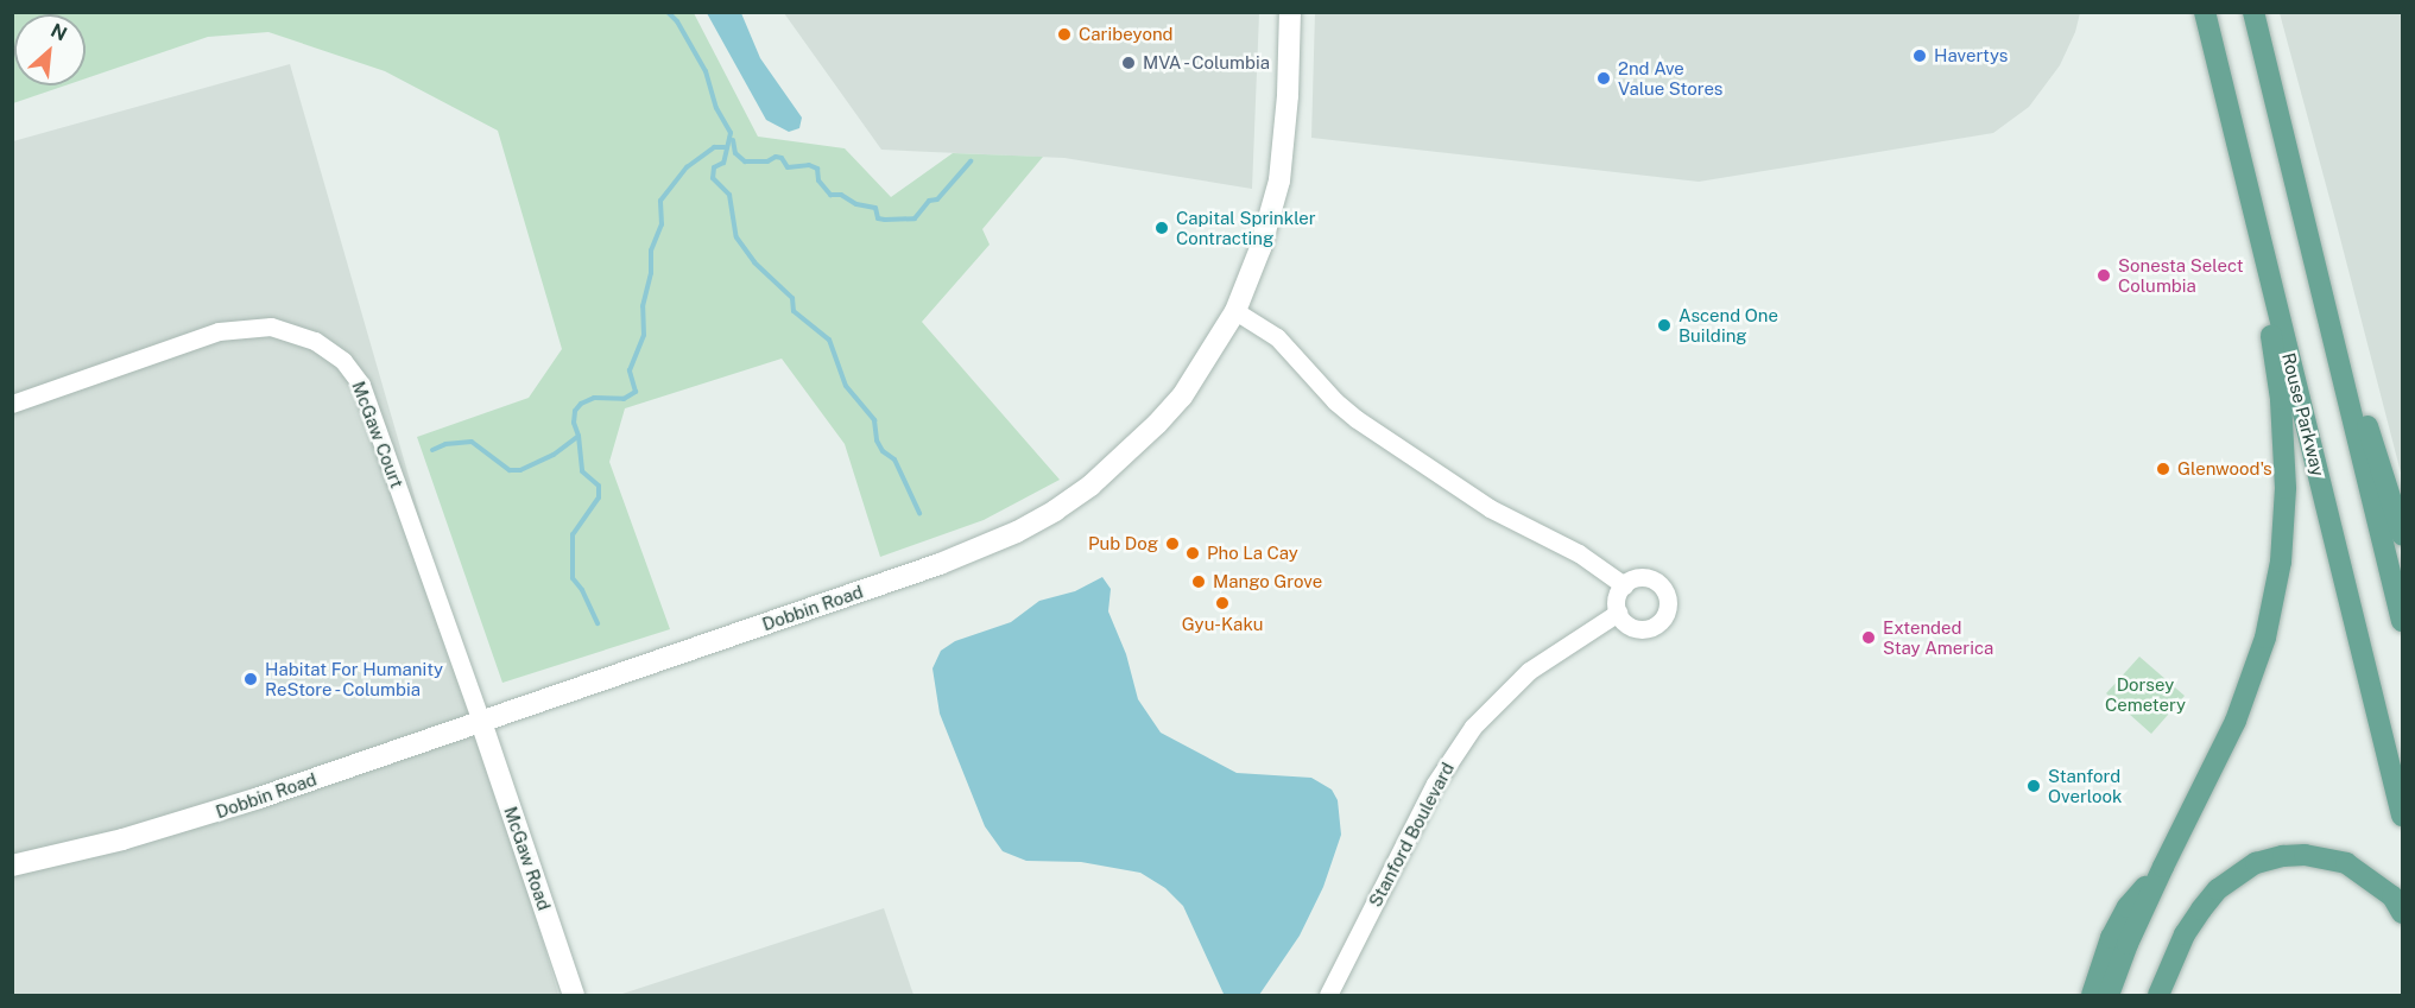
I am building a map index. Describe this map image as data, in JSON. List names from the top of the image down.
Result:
{
  "streets": {
    "main road": ["Rouse Parkway"],
    "street": [
      "McGaw Court",
      "Dobbin Road",
      "Stanford Boulevard",
      "McGaw Road"
    ]
  },
  "crossings": [
    ["McGaw Court", "Dobbin Road"],
    ["McGaw Court", "McGaw Road"],
    ["Dobbin Road", "McGaw Road"]
  ],
  "parks": ["Dorsey Cemetery"],
  "places": [
    "Caribeyond",
    "Havertys",
    "MVA - Columbia",
    "2nd Ave Value Stores",
    "Capital Sprinkler Contracting",
    "Sonesta Select Columbia",
    "Ascend One Building",
    "Glenwood's",
    "Pub Dog",
    "Pho La Cay",
    "Mango Grove",
    "Gyu-Kaku",
    "Extended Stay America",
    "Habitat For Humanity ReStore - Columbia",
    "Stanford Overlook"
  ],
  "north": "top right"
}
